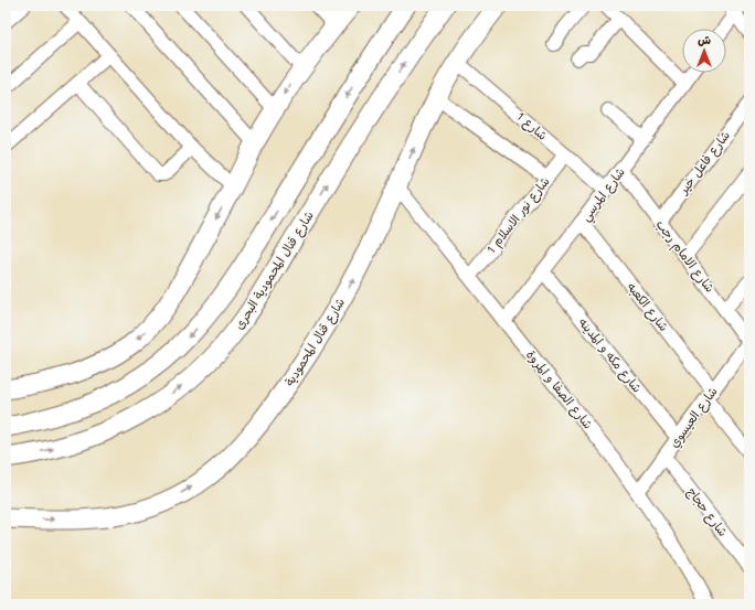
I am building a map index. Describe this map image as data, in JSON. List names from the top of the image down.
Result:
{
  "streets": {
    "street": [
      "شارع 1",
      "شارع فاعل خير",
      "شارع المرسي",
      "شارع نور الاسلام 1",
      "شارع الامام رجب",
      "شارع قنال المحمودية البحرى",
      "شارع الكعبه",
      "شارع قنال المحمودية",
      "شارع مكه و المدينه",
      "شارع الصفا و المروة",
      "شارع العيسوي",
      "شارع حجاج"
    ]
  },
  "crossings": [
    ["شارع 1", "شارع المرسي"],
    ["شارع 1", "شارع نور الاسلام 1"],
    ["شارع 1", "شارع قنال المحمودية"],
    ["شارع فاعل خير", "شارع الامام رجب"],
    ["شارع المرسي", "شارع الامام رجب"],
    ["شارع المرسي", "شارع الكعبه"],
    ["شارع المرسي", "شارع مكه و المدينه"],
    ["شارع المرسي", "شارع الصفا و المروة"],
    ["شارع نور الاسلام 1", "شارع الصفا و المروة"],
    ["شارع الامام رجب", "شارع العيسوي"],
    ["شارع الكعبه", "شارع العيسوي"],
    ["شارع قنال المحمودية", "شارع الصفا و المروة"],
    ["شارع مكه و المدينه", "شارع العيسوي"],
    ["شارع الصفا و المروة", "شارع العيسوي"],
    ["شارع العيسوي", "شارع حجاج"]
  ],
  "north": "top"
}
